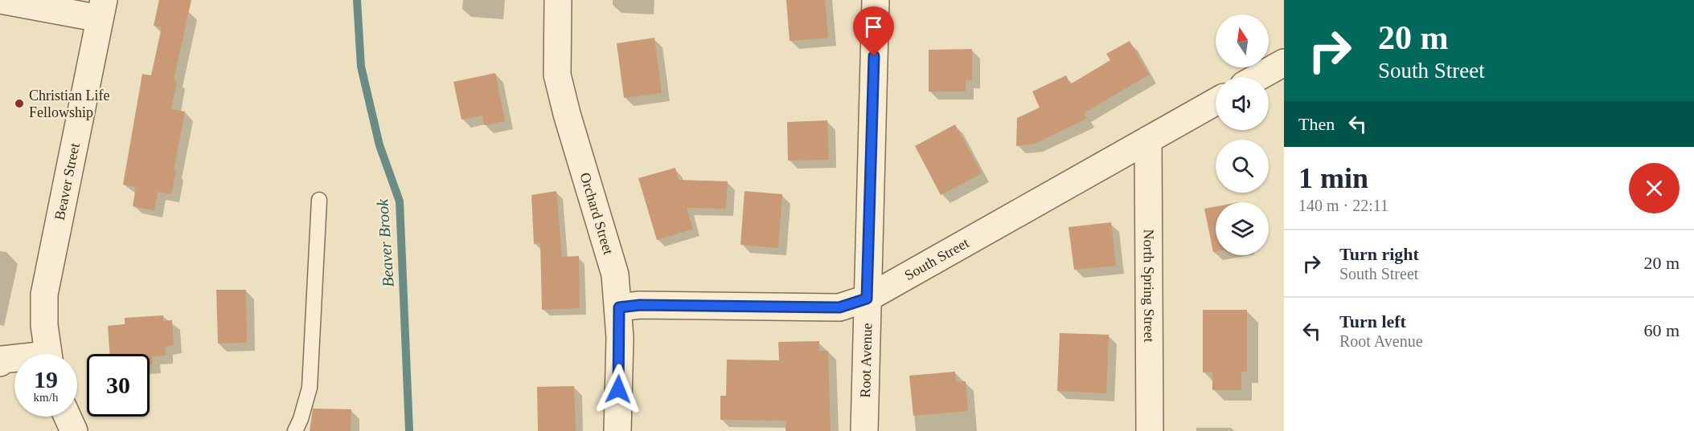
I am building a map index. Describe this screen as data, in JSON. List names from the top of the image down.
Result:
{
  "streets": {
    "street": [
      "Beaver Street",
      "Orchard Street",
      "South Street",
      "North Spring Street",
      "Root Avenue"
    ]
  },
  "crossings": [
    ["Orchard Street", "South Street"],
    ["South Street", "North Spring Street"],
    ["South Street", "Root Avenue"]
  ],
  "water": ["Beaver Brook"],
  "places": ["Christian Life Fellowship"],
  "north": "top",
  "page": {
    "turn": ["20 m", "South Street"],
    "then": "Then",
    "heading": ["1 min", "140 m · 22:11"],
    "list": [
      {
        "name": "Turn right",
        "note": "South Street",
        "value": "20 m"
      },
      {
        "name": "Turn left",
        "note": "Root Avenue",
        "value": "60 m"
      }
    ],
    "speed": "19 km/h",
    "limit": "30"
  }
}
